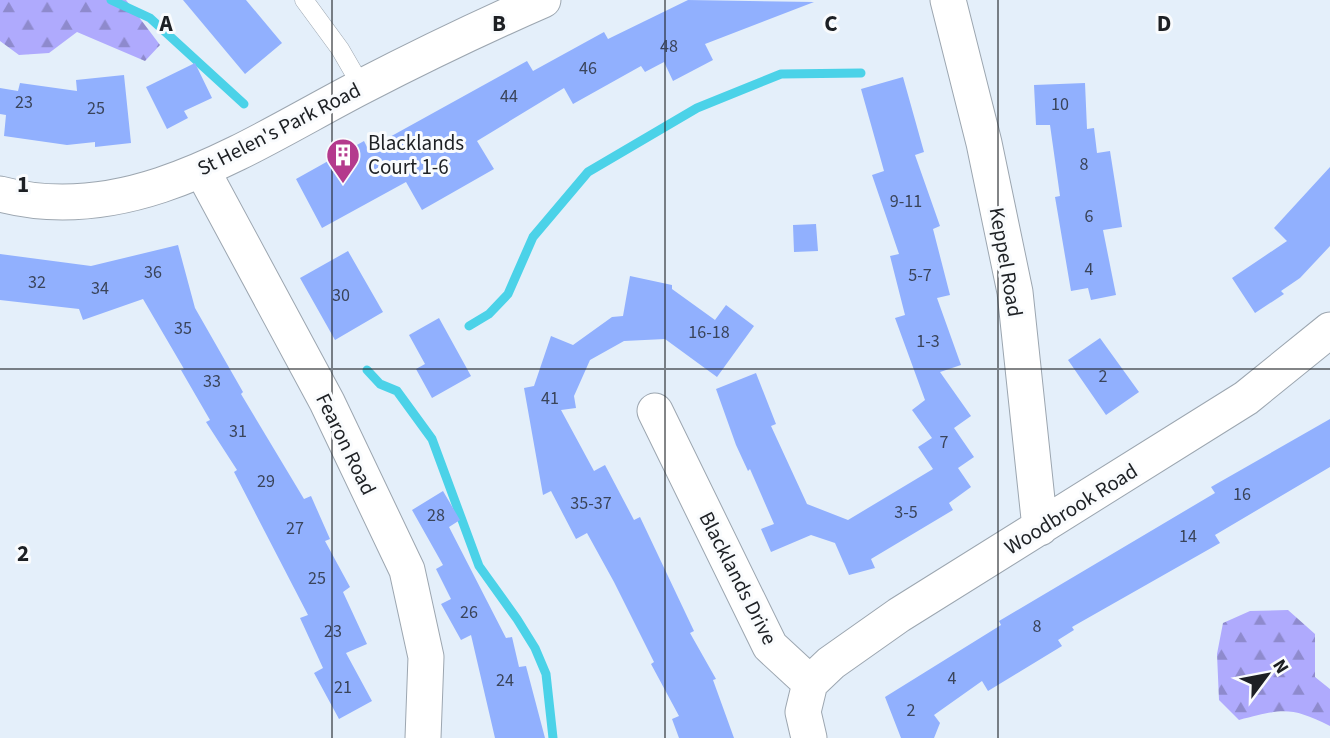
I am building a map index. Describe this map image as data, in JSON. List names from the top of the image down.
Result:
{
  "streets": {
    "street": [
      "St Helen's Park Road",
      "Keppel Road",
      "Fearon Road",
      "Woodbrook Road",
      "Blacklands Drive"
    ]
  },
  "crossings": [
    ["St Helen's Park Road", "Fearon Road"],
    ["Keppel Road", "Woodbrook Road"],
    ["Woodbrook Road", "Blacklands Drive"]
  ],
  "places": {
    "building": ["Blacklands Court 1-6"]
  },
  "house_numbers": [
    "48",
    "46",
    "44",
    "23",
    "10",
    "25",
    "8",
    "9-11",
    "6",
    "4",
    "36",
    "5-7",
    "32",
    "34",
    "30",
    "35",
    "16-18",
    "1-3",
    "2",
    "33",
    "41",
    "31",
    "7",
    "29",
    "16",
    "35-37",
    "3-5",
    "28",
    "27",
    "14",
    "25",
    "26",
    "8",
    "23",
    "4",
    "24",
    "21",
    "2"
  ],
  "north": "top right",
  "grid": {
    "columns": [
      "A",
      "B",
      "C",
      "D"
    ],
    "rows": ["1", "2"]
  }
}
